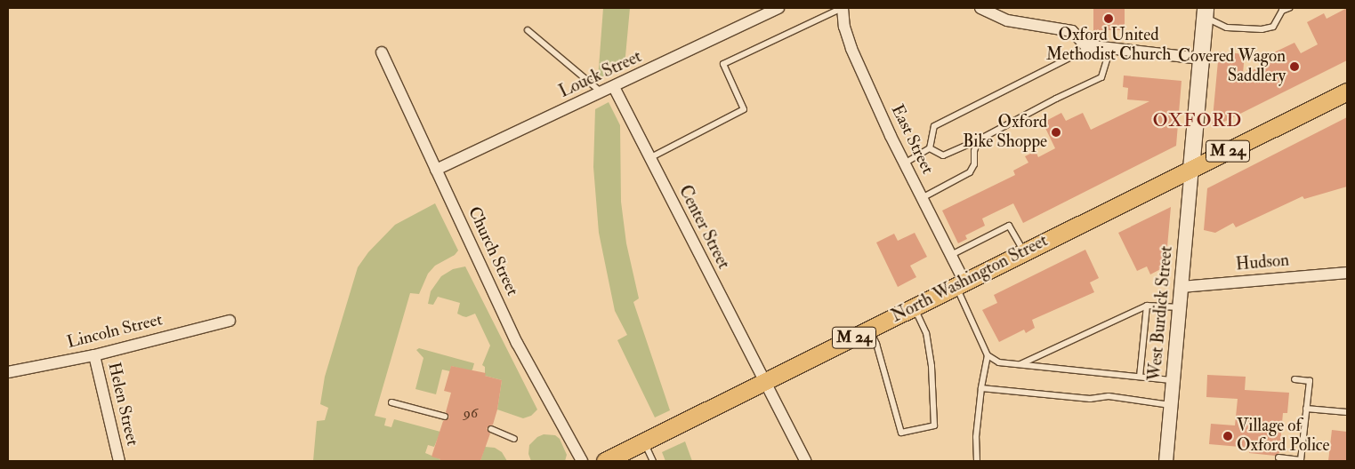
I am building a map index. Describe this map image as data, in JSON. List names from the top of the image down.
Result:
{
  "streets": {
    "main road": ["M 24", "North Washington Street"],
    "street": [
      "Louck Street",
      "East Street",
      "Center Street",
      "Church Street",
      "Hudson",
      "West Burdick Street",
      "Lincoln Street",
      "Helen Street"
    ]
  },
  "crossings": [
    ["Louck Street", "Center Street"],
    ["Louck Street", "Church Street"],
    ["East Street", "North Washington Street"],
    ["M 24", "North Washington Street"],
    ["M 24", "West Burdick Street"],
    ["Center Street", "North Washington Street"],
    ["Hudson", "West Burdick Street"],
    ["North Washington Street", "West Burdick Street"],
    ["Lincoln Street", "Helen Street"]
  ],
  "districts": ["OXFORD"],
  "places": [
    "Oxford United Methodist Church",
    "Covered Wagon Saddlery",
    "Oxford Bike Shoppe",
    "Village of Oxford Police"
  ],
  "house_numbers": ["96"]
}
